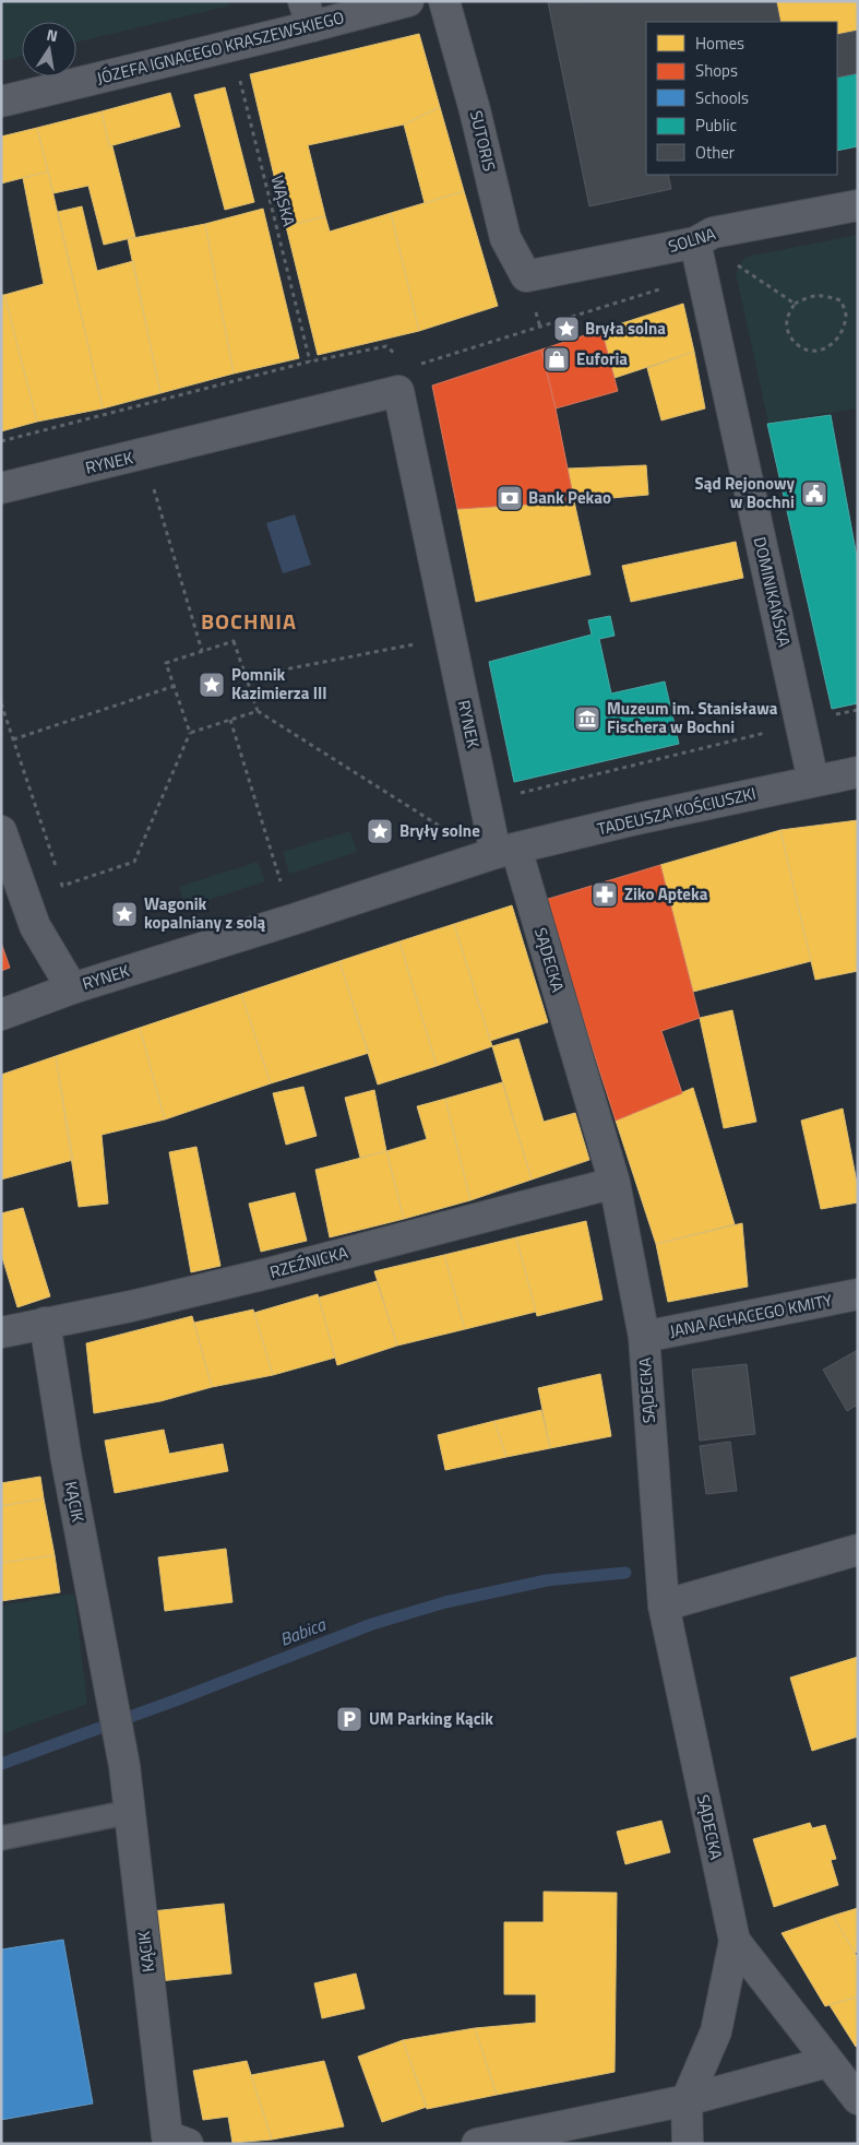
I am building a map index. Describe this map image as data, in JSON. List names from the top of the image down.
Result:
{
  "streets": {
    "street": [
      "JÓZEFA IGNACEGO KRASZEWSKIEGO",
      "SUTORIS",
      "SOLNA",
      "RYNEK",
      "DOMINIKAŃSKA",
      "TADEUSZA KOŚCIUSZKI",
      "SĄDECKA",
      "RZEŹNICKA",
      "JANA ACHACEGO KMITY",
      "KĄCIK"
    ],
    "path": ["WĄSKA"]
  },
  "crossings": [
    ["JÓZEFA IGNACEGO KRASZEWSKIEGO", "WĄSKA"],
    ["SUTORIS", "SOLNA"],
    ["SOLNA", "DOMINIKAŃSKA"],
    ["RYNEK", "TADEUSZA KOŚCIUSZKI"],
    ["RYNEK", "SĄDECKA"],
    ["DOMINIKAŃSKA", "TADEUSZA KOŚCIUSZKI"],
    ["TADEUSZA KOŚCIUSZKI", "SĄDECKA"],
    ["SĄDECKA", "RZEŹNICKA"],
    ["SĄDECKA", "JANA ACHACEGO KMITY"],
    ["RZEŹNICKA", "KĄCIK"]
  ],
  "districts": ["BOCHNIA"],
  "water": ["Babica"],
  "places": {
    "place": [
      "Bryła solna",
      "Pomnik Kazimierza III",
      "Bryły solne",
      "Wagonik kopalniany z solą"
    ],
    "shop": ["Euforia"],
    "public building": ["Sąd Rejonowy w Bochni"],
    "bank": ["Bank Pekao"],
    "museum": ["Muzeum im. Stanisława Fischera w Bochni"],
    "pharmacy": ["Ziko Apteka"],
    "parking": ["UM Parking Kącik"]
  },
  "legend": [
    "Homes",
    "Shops",
    "Schools",
    "Public",
    "Other"
  ],
  "north": "top"
}
